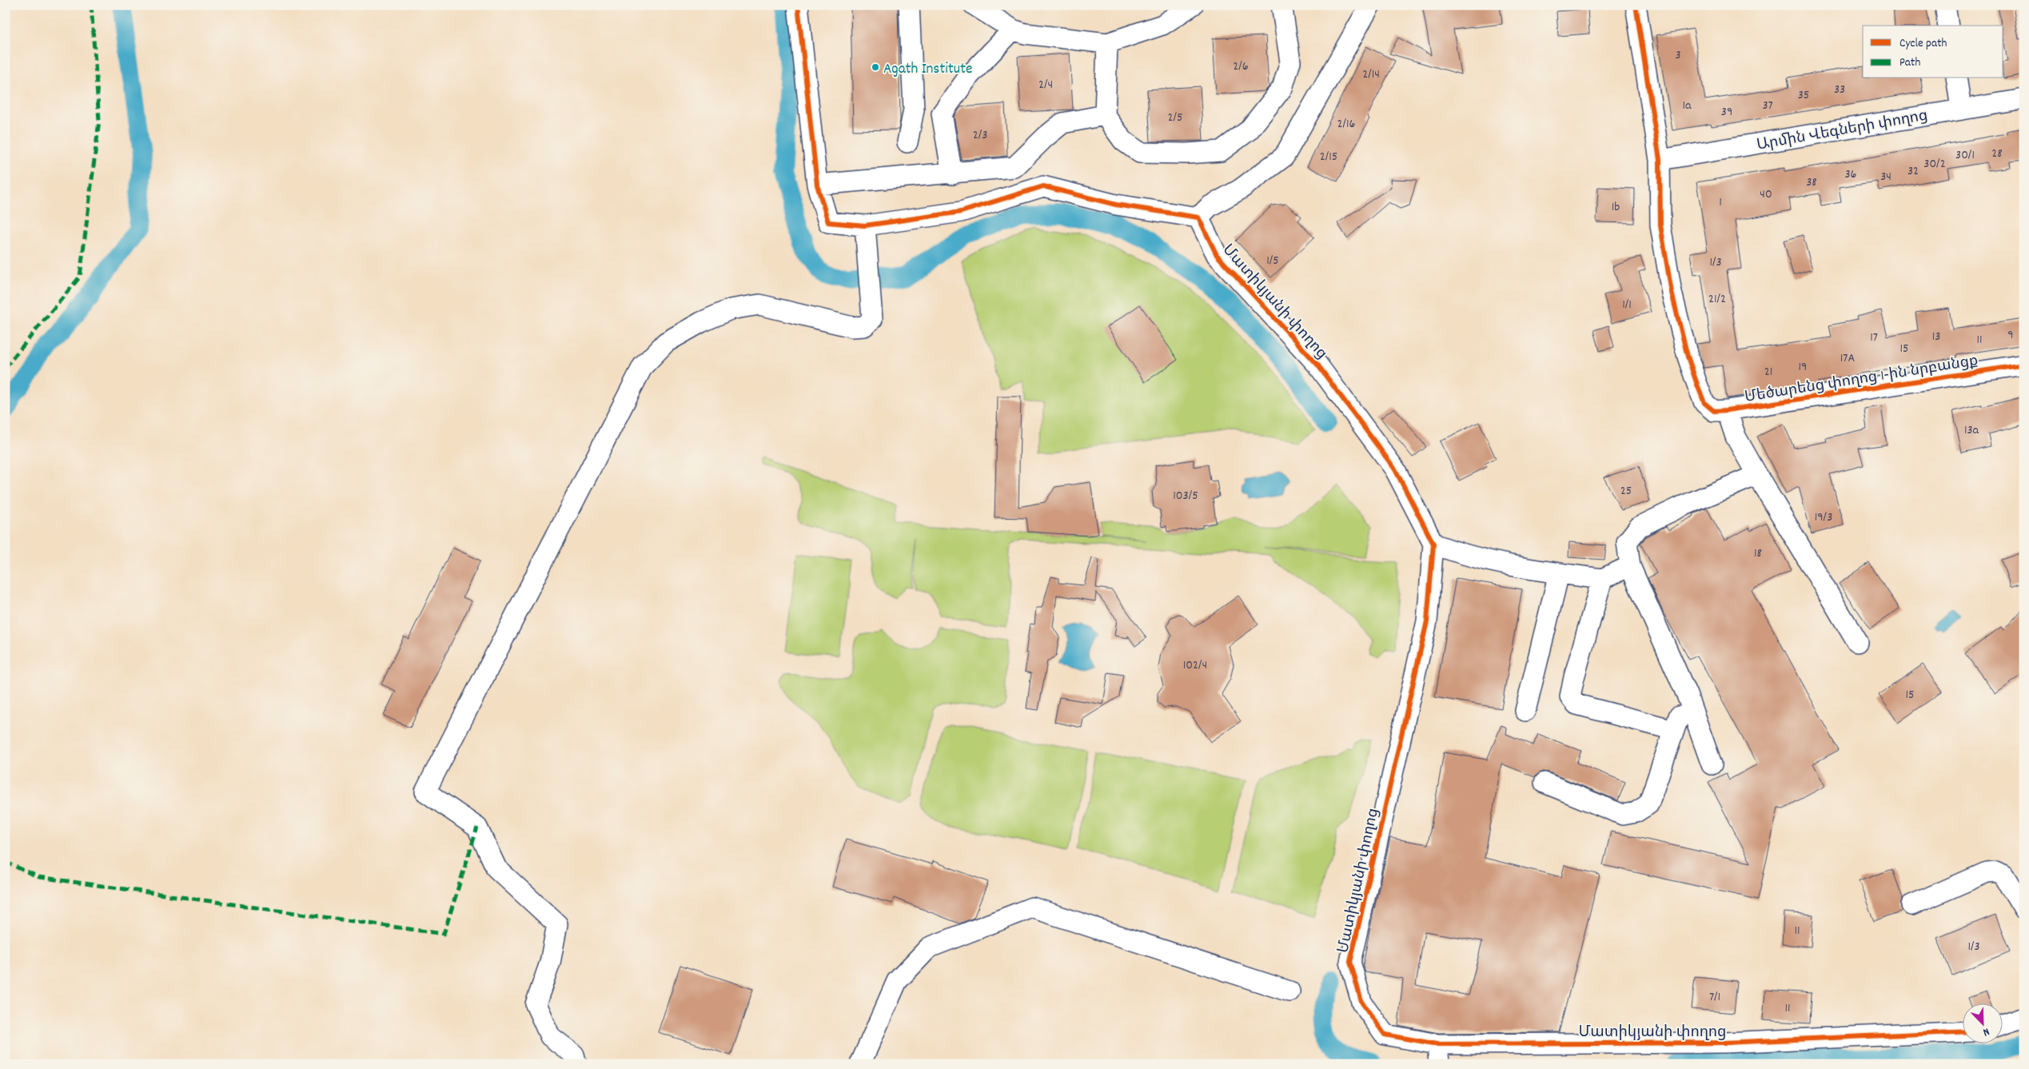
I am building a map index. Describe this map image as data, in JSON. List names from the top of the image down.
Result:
{
  "streets": {
    "street": ["Արմին Վեգների փողոց", "Մատիկյանի փողոց", "Մեծարենց փողոց 1-ին նրբանցք"]
  },
  "crossings": [
    ["Արմին Վեգների փողոց", "Մեծարենց փողոց 1-ին նրբանցք"]
  ],
  "places": ["Agath Institute"],
  "house_numbers": [
    "3",
    "2/6",
    "2/14",
    "2/4",
    "33",
    "35",
    "1a",
    "37",
    "39",
    "2/5",
    "2/16",
    "2/3",
    "28",
    "30/1",
    "2/15",
    "30/2",
    "32",
    "36",
    "34",
    "38",
    "40",
    "1",
    "1b",
    "1/5",
    "1/3",
    "21/2",
    "1/1",
    "9",
    "13",
    "17",
    "11",
    "15",
    "17A",
    "19",
    "21",
    "13a",
    "25",
    "103/5",
    "19/3",
    "18",
    "102/4",
    "15",
    "11",
    "1/3",
    "7/1",
    "11"
  ],
  "legend": ["Cycle path", "Path"],
  "north": "bottom right"
}
